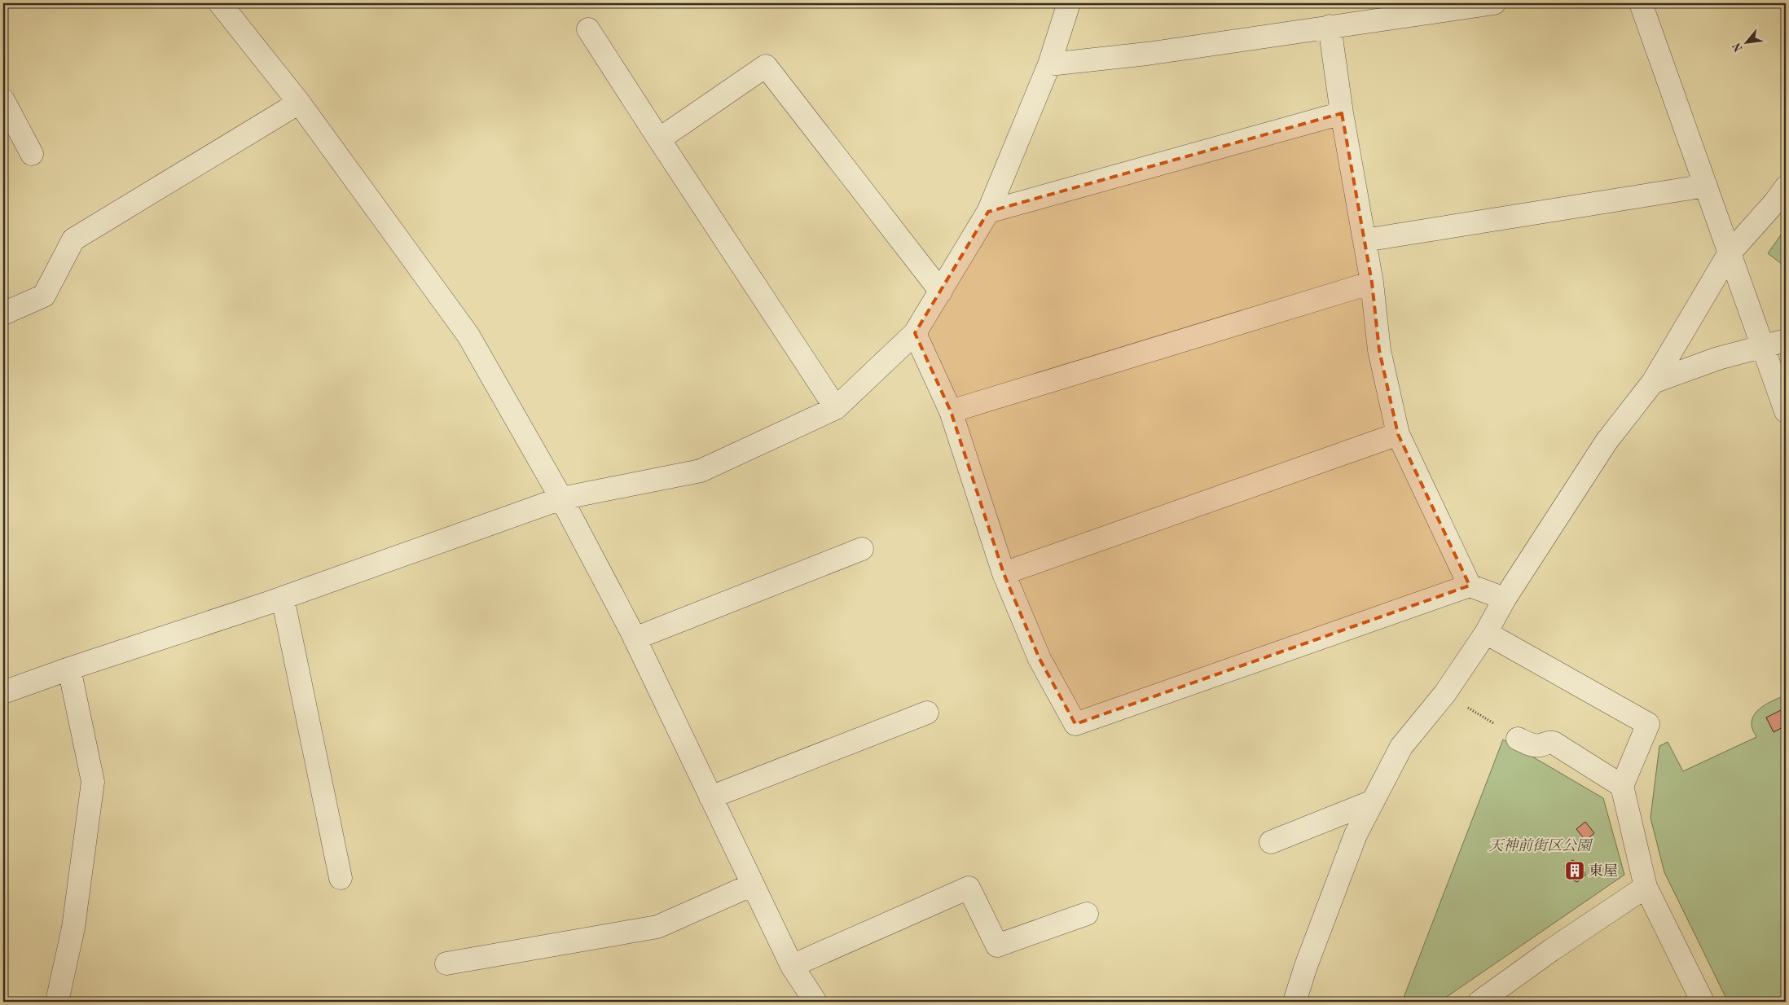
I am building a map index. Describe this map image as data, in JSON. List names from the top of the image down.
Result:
{
  "parks": ["天神前街区公園"],
  "places": {
    "building": ["東屋"]
  },
  "north": "bottom left"
}
